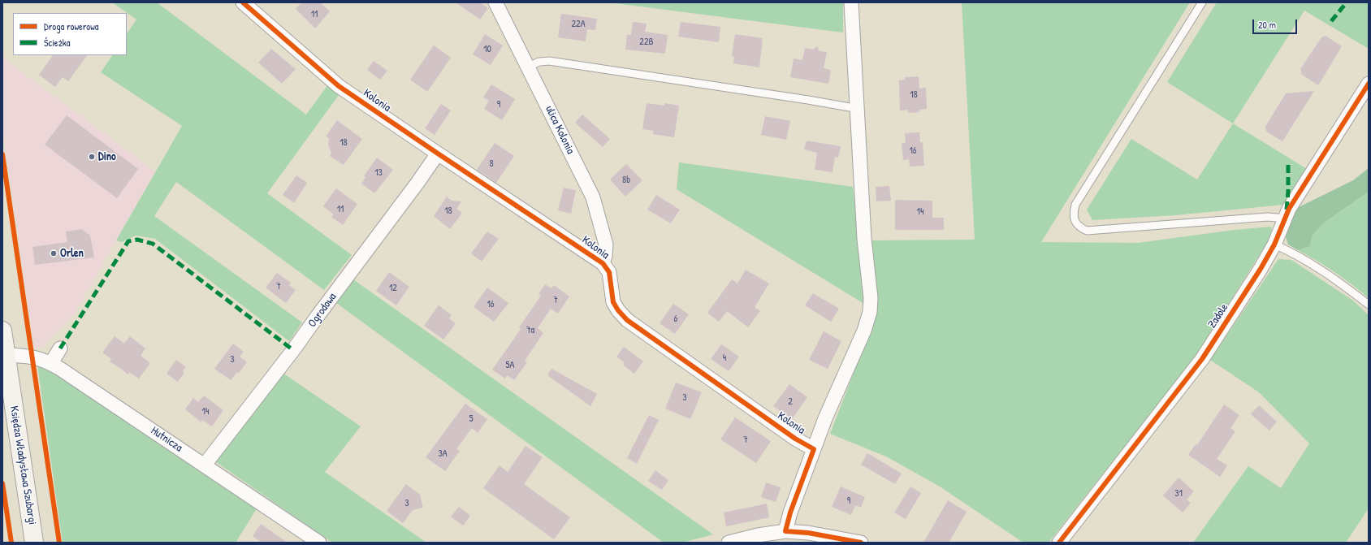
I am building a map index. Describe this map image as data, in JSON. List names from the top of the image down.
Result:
{
  "streets": {
    "street": [
      "Kolonia",
      "ulica Kolonia",
      "Ogrodowa",
      "Zadole",
      "Hutnicza",
      "Księdza Władysława Szubargi"
    ]
  },
  "crossings": [
    ["Kolonia", "ulica Kolonia"],
    ["Kolonia", "Ogrodowa"],
    ["Ogrodowa", "Hutnicza"],
    ["Hutnicza", "Księdza Władysława Szubargi"]
  ],
  "places": ["Dino", "Orlen"],
  "house_numbers": [
    "11",
    "22A",
    "22B",
    "10",
    "18",
    "9",
    "18",
    "16",
    "8",
    "13",
    "8b",
    "11",
    "18",
    "14",
    "7",
    "12",
    "7",
    "16",
    "6",
    "7a",
    "4",
    "3",
    "5A",
    "3",
    "2",
    "14",
    "5",
    "7",
    "3A",
    "31",
    "9",
    "3"
  ],
  "legend": ["Droga rowerowa", "Ścieżka"],
  "scale_bar": "20 m"
}
